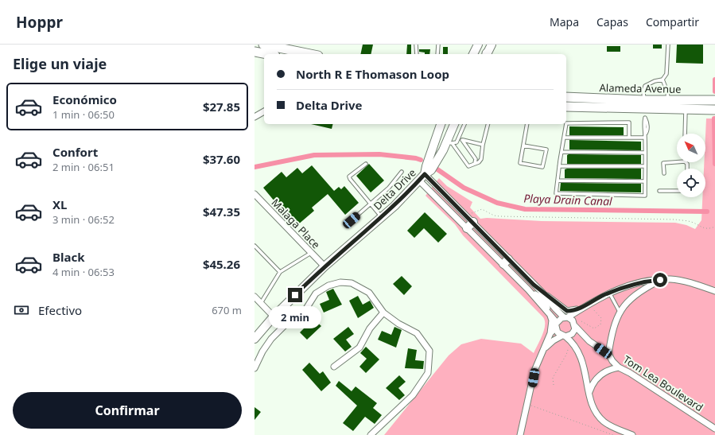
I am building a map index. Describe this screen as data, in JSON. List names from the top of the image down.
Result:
{
  "streets": {
    "main road": ["Alameda Avenue", "Delta Drive"],
    "street": ["Malaga Place", "Tom Lea Boulevard"]
  },
  "crossings": [
    ["Delta Drive", "Malaga Place"]
  ],
  "water": ["Playa Drain Canal"],
  "north": "top left",
  "page": {
    "header": "Hoppr",
    "nav": ["Mapa", "Capas", "Compartir"],
    "heading": "Elige un viaje",
    "banner": ["North R E Thomason Loop", "Delta Drive"],
    "list": [
      {
        "name": "Económico",
        "note": "1 min · 06:50",
        "value": "$27.85"
      },
      {
        "name": "Confort",
        "note": "2 min · 06:51",
        "value": "$37.60"
      },
      {
        "name": "XL",
        "note": "3 min · 06:52",
        "value": "$47.35"
      },
      {
        "name": "Black",
        "note": "4 min · 06:53",
        "value": "$45.26"
      }
    ],
    "pay": ["Efectivo", "670 m"],
    "bubble": "2 min",
    "buttons": "Confirmar"
  }
}
